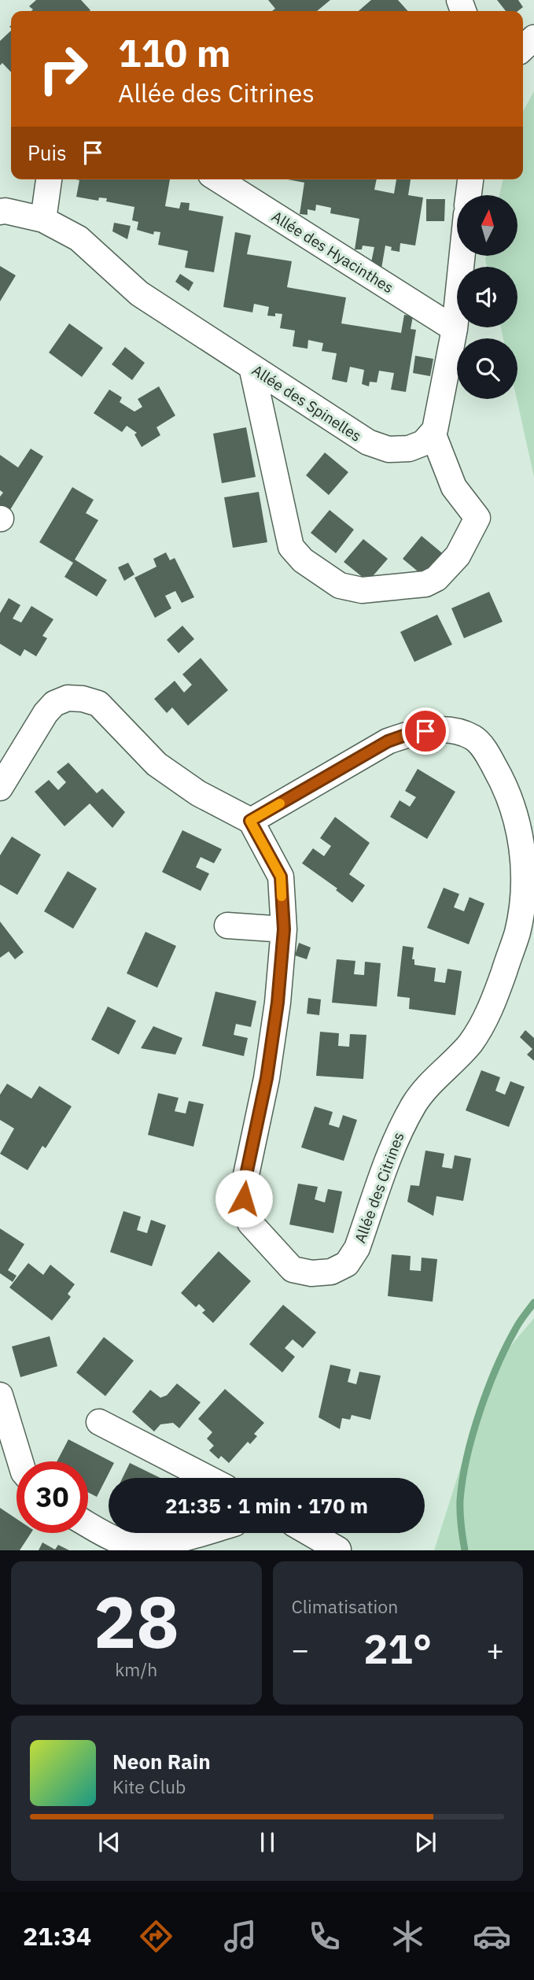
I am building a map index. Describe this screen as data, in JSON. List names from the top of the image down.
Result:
{
  "streets": {
    "street": ["Allée des Hyacinthes", "Allée des Spinelles", "Allée des Citrines"]
  },
  "north": "top",
  "page": {
    "turn": ["110 m", "Allée des Citrines"],
    "then": "Puis",
    "limit": "30",
    "trip": "21:35 · 1 min · 170 m",
    "tile": [
      ["28", "km/h"],
      "Climatisation"
    ],
    "heat": ["−", "21°", "+"],
    "song": ["Neon Rain", "Kite Club"],
    "tabs": "21:34"
  }
}
